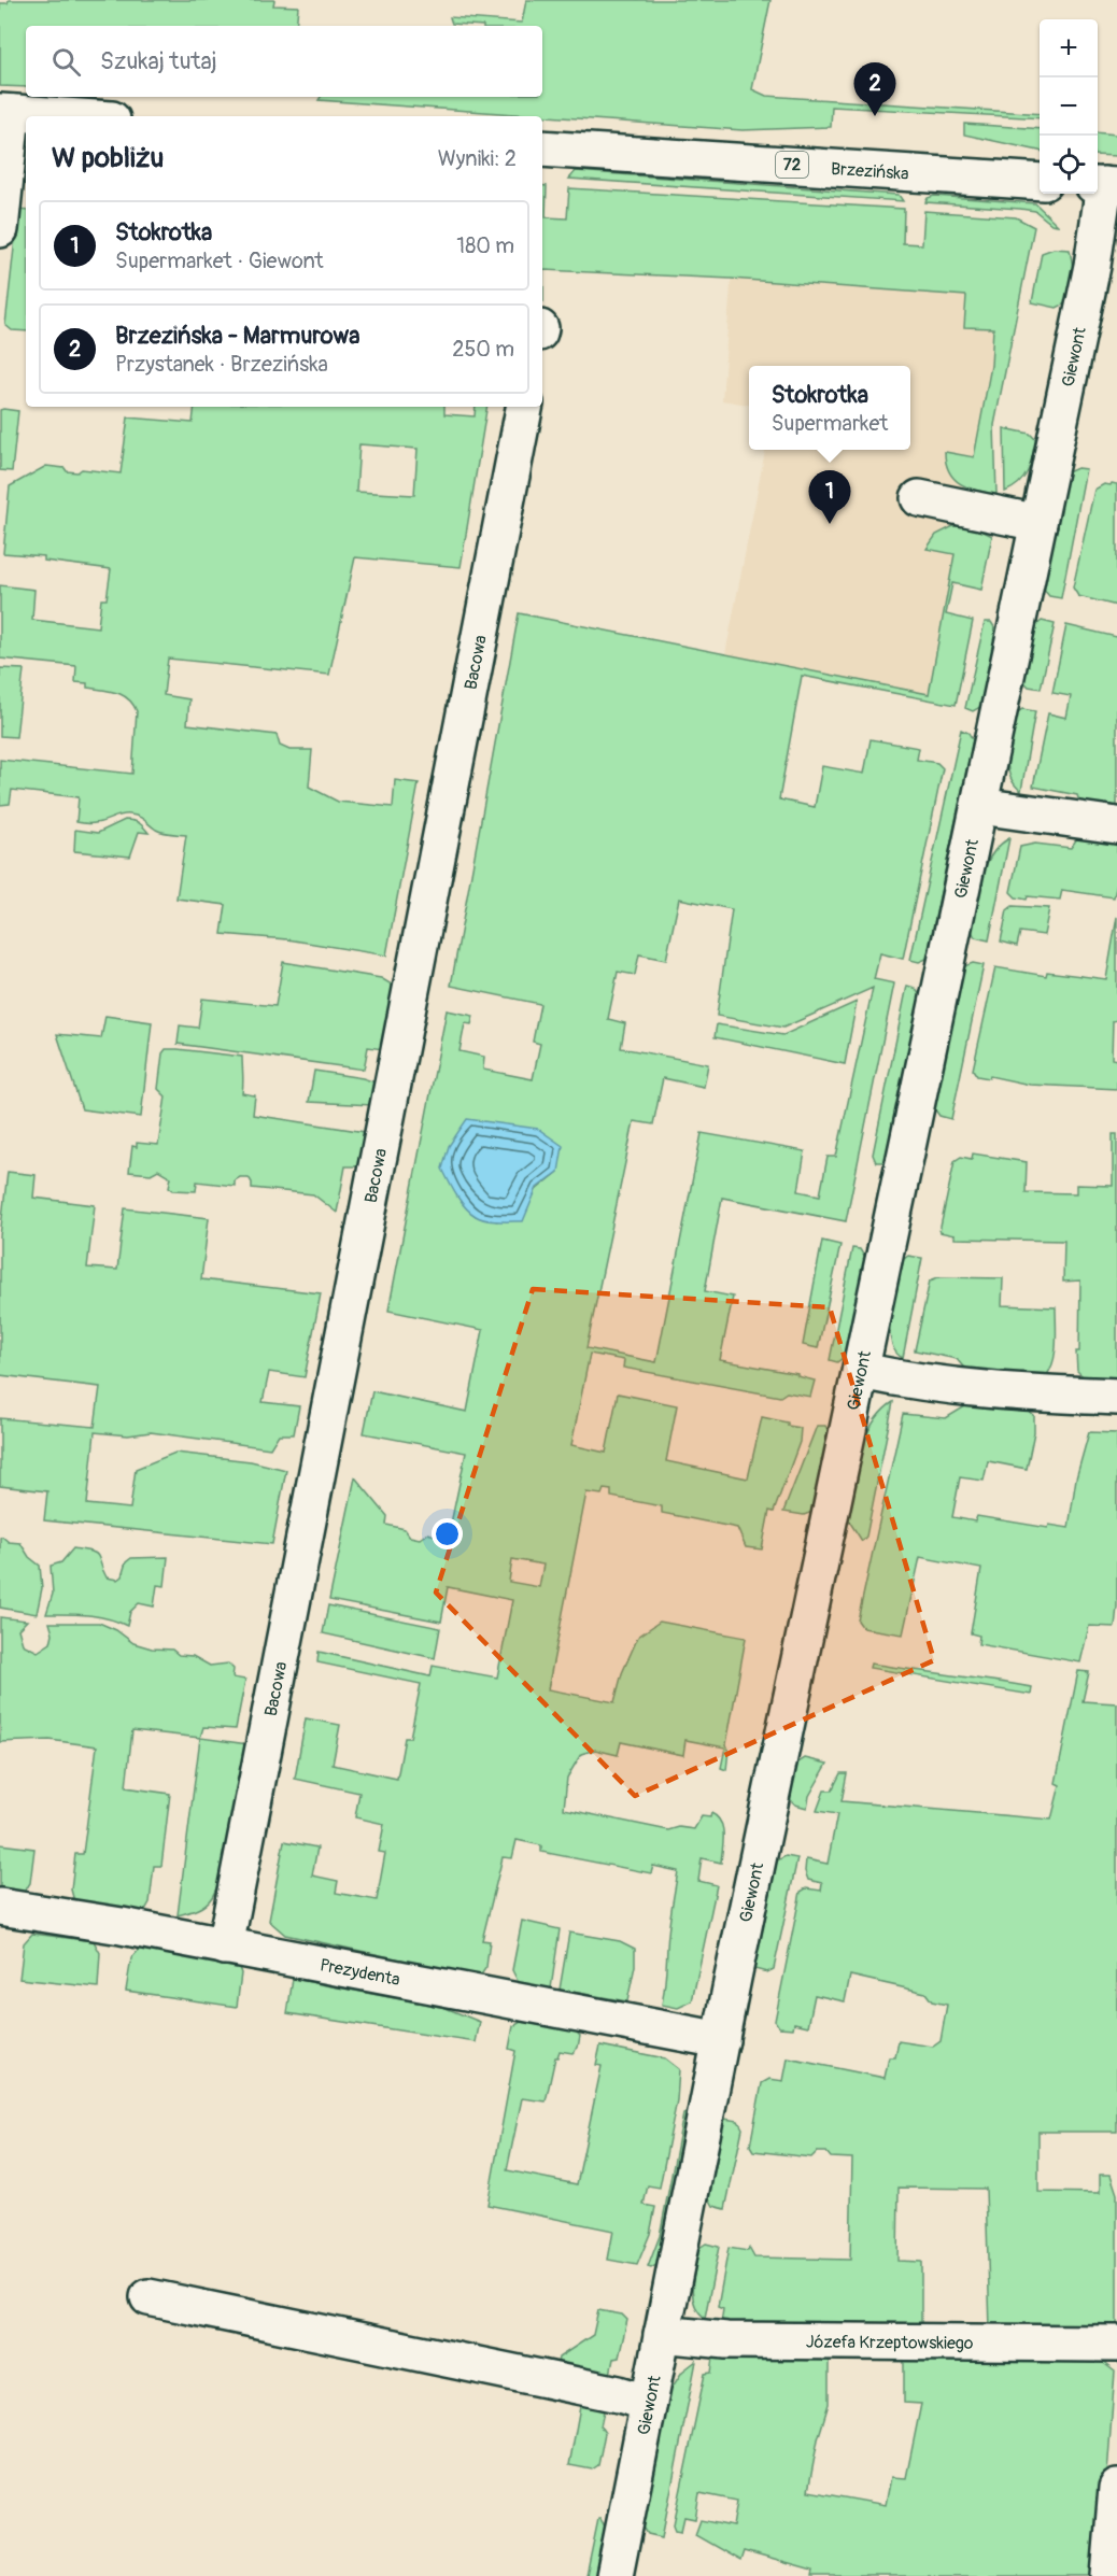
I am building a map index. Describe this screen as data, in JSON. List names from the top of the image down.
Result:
{
  "streets": {
    "street": [
      "72",
      "Brzezińska",
      "Giewont",
      "Bacowa",
      "Prezydenta",
      "Józefa Krzeptowskiego"
    ]
  },
  "crossings": [
    ["Giewont", "Prezydenta"],
    ["Giewont", "Józefa Krzeptowskiego"],
    ["Bacowa", "Prezydenta"]
  ],
  "page": {
    "map_buttons": ["+", "−"],
    "search": "Szukaj tutaj",
    "pins": ["2", "1"],
    "heading": ["W pobliżu", "Wyniki: 2"],
    "list": [
      {
        "mark": "1",
        "name": "Stokrotka",
        "note": "Supermarket · Giewont",
        "value": "180 m"
      },
      {
        "mark": "2",
        "name": "Brzezińska - Marmurowa",
        "note": "Przystanek · Brzezińska",
        "value": "250 m"
      }
    ],
    "popup": ["Stokrotka", "Supermarket"]
  }
}
